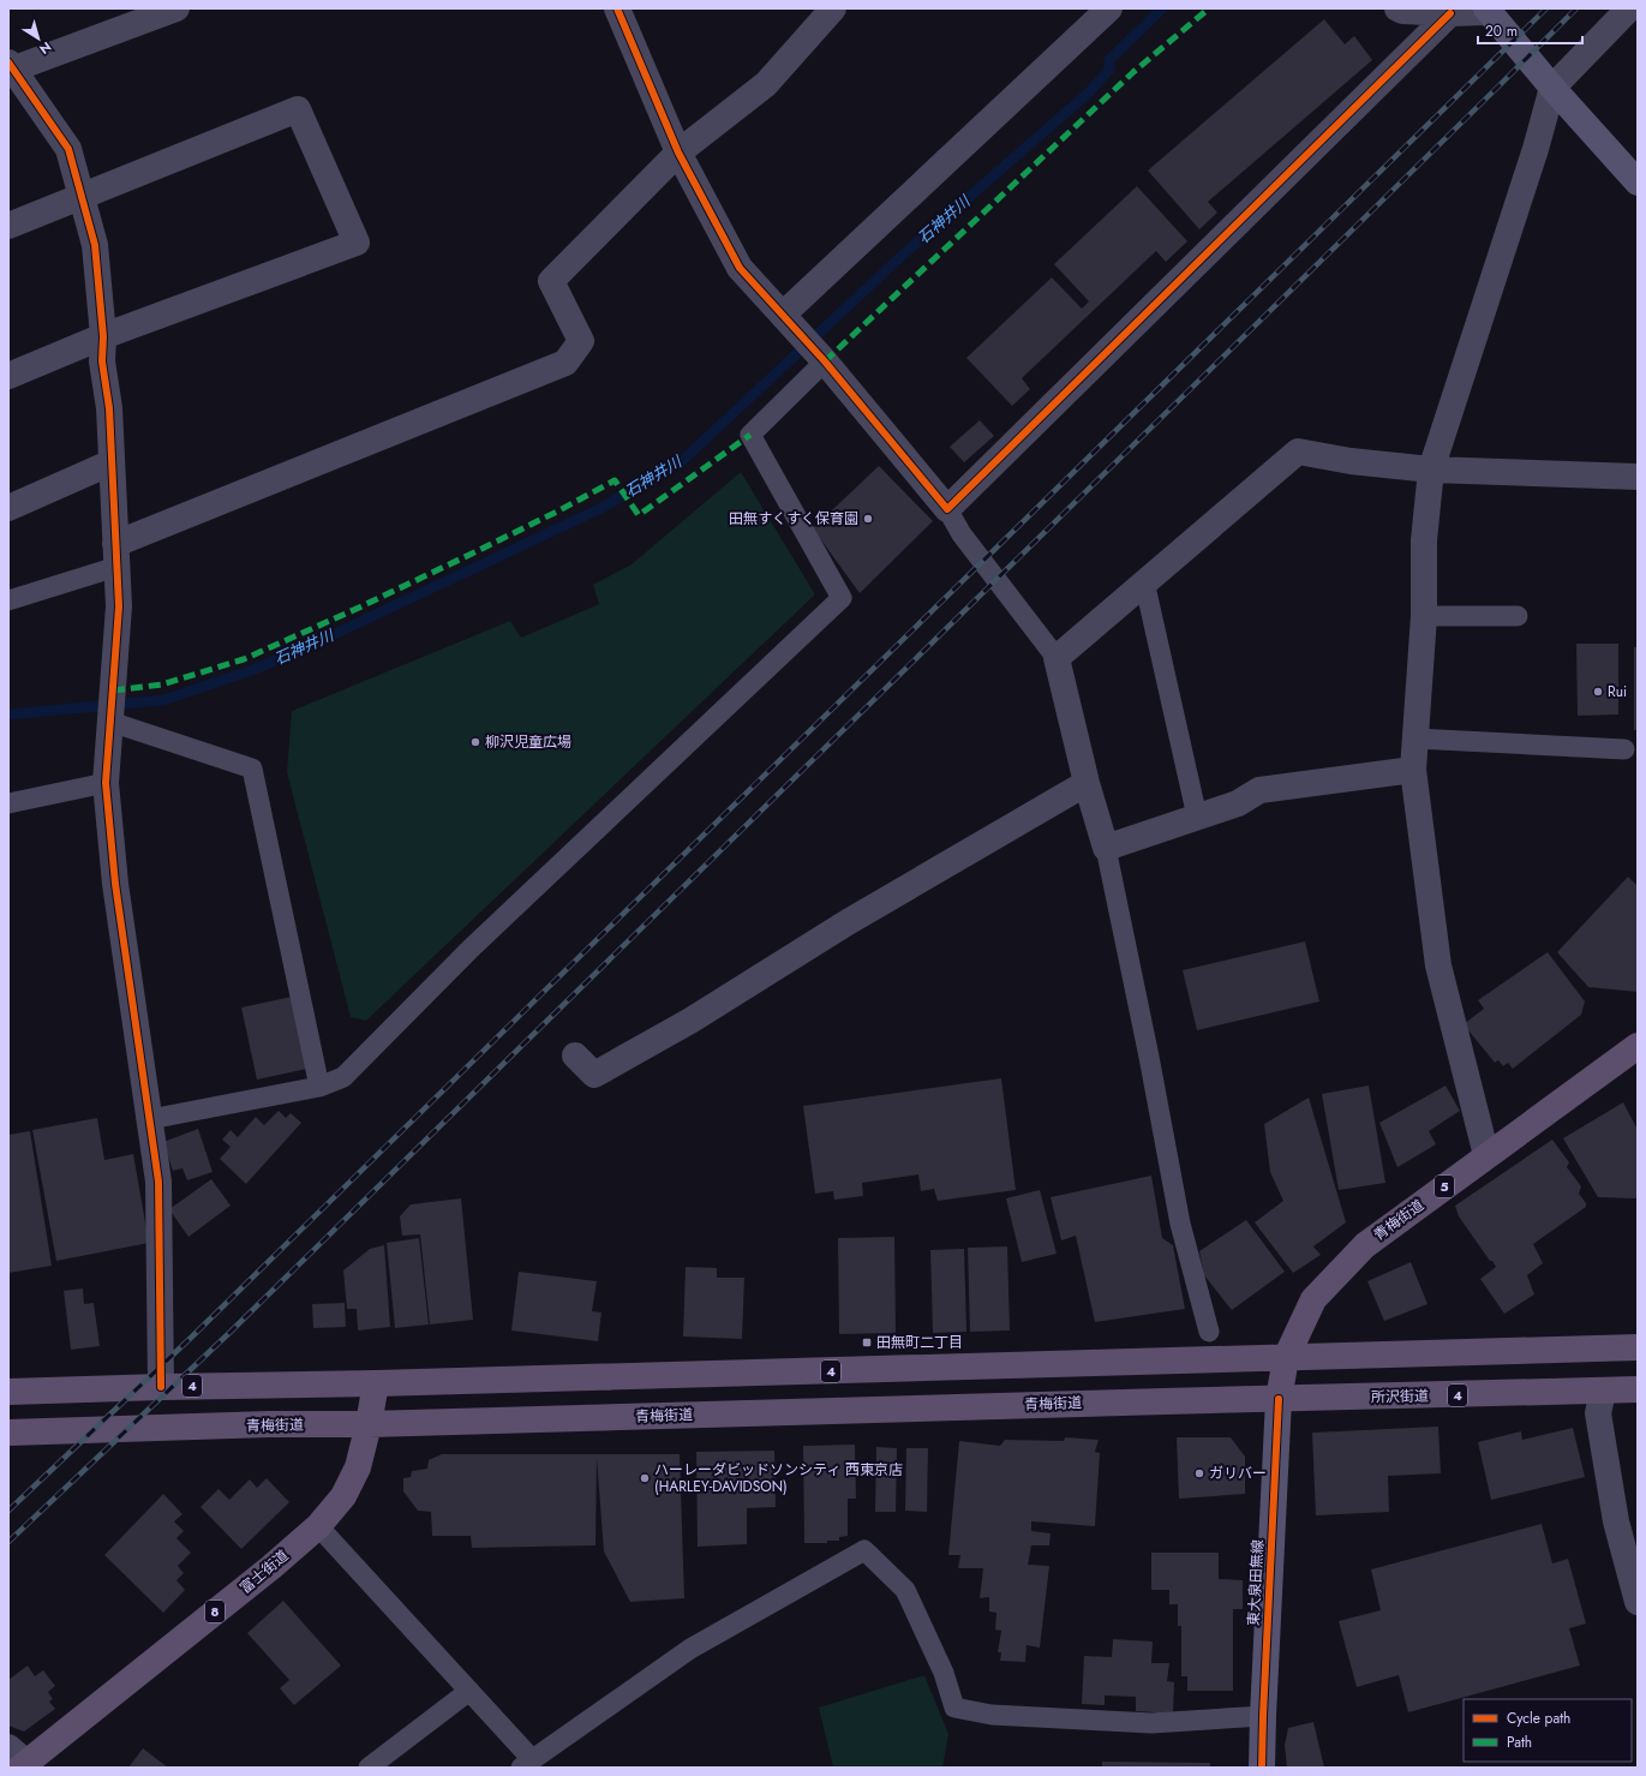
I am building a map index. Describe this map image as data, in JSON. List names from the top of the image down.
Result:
{
  "streets": {
    "main road": [
      "5",
      "青梅街道",
      "4",
      "所沢街道",
      "富士街道",
      "東大泉田無線",
      "8"
    ]
  },
  "crossings": [
    ["青梅街道", "4"],
    ["青梅街道", "所沢街道"],
    ["青梅街道", "富士街道"],
    ["青梅街道", "東大泉田無線"],
    ["4", "富士街道"],
    ["所沢街道", "東大泉田無線"]
  ],
  "water": ["石神井川"],
  "places": {
    "other": [
      "田無すくすく保育園",
      "Rui",
      "柳沢児童広場",
      "ガリバー",
      "ハーレーダビッドソンシティ 西東京店 (HARLEY-DAVIDSON)"
    ],
    "transit": ["田無町二丁目"]
  },
  "legend": ["Cycle path", "Path"],
  "scale_bar": "20 m",
  "north": "bottom right"
}
